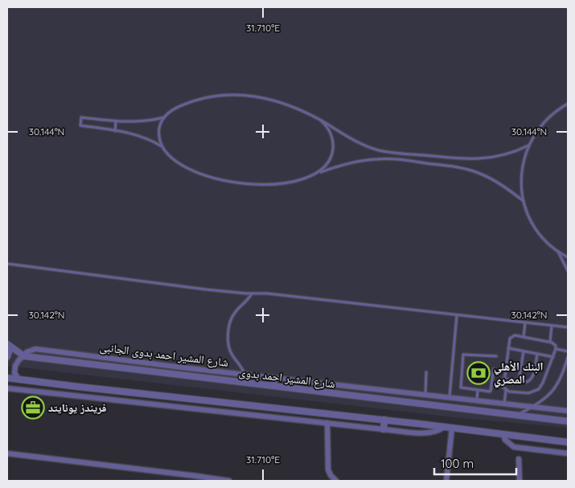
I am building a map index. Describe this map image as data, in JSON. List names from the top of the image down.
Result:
{
  "streets": {
    "street": ["شارع المشير احمد بدوى الجانبى", "شارع المشير احمد بدوى"]
  },
  "crossings": [
    ["شارع المشير احمد بدوى الجانبى", "شارع المشير احمد بدوى"]
  ],
  "places": {
    "bank": ["البنك الأهلي المصري"],
    "office": ["فريندز يونايتد"]
  },
  "scale_bar": "100 m",
  "coordinates": ["31.710°E", "30.144°N", "30.142°N"]
}
